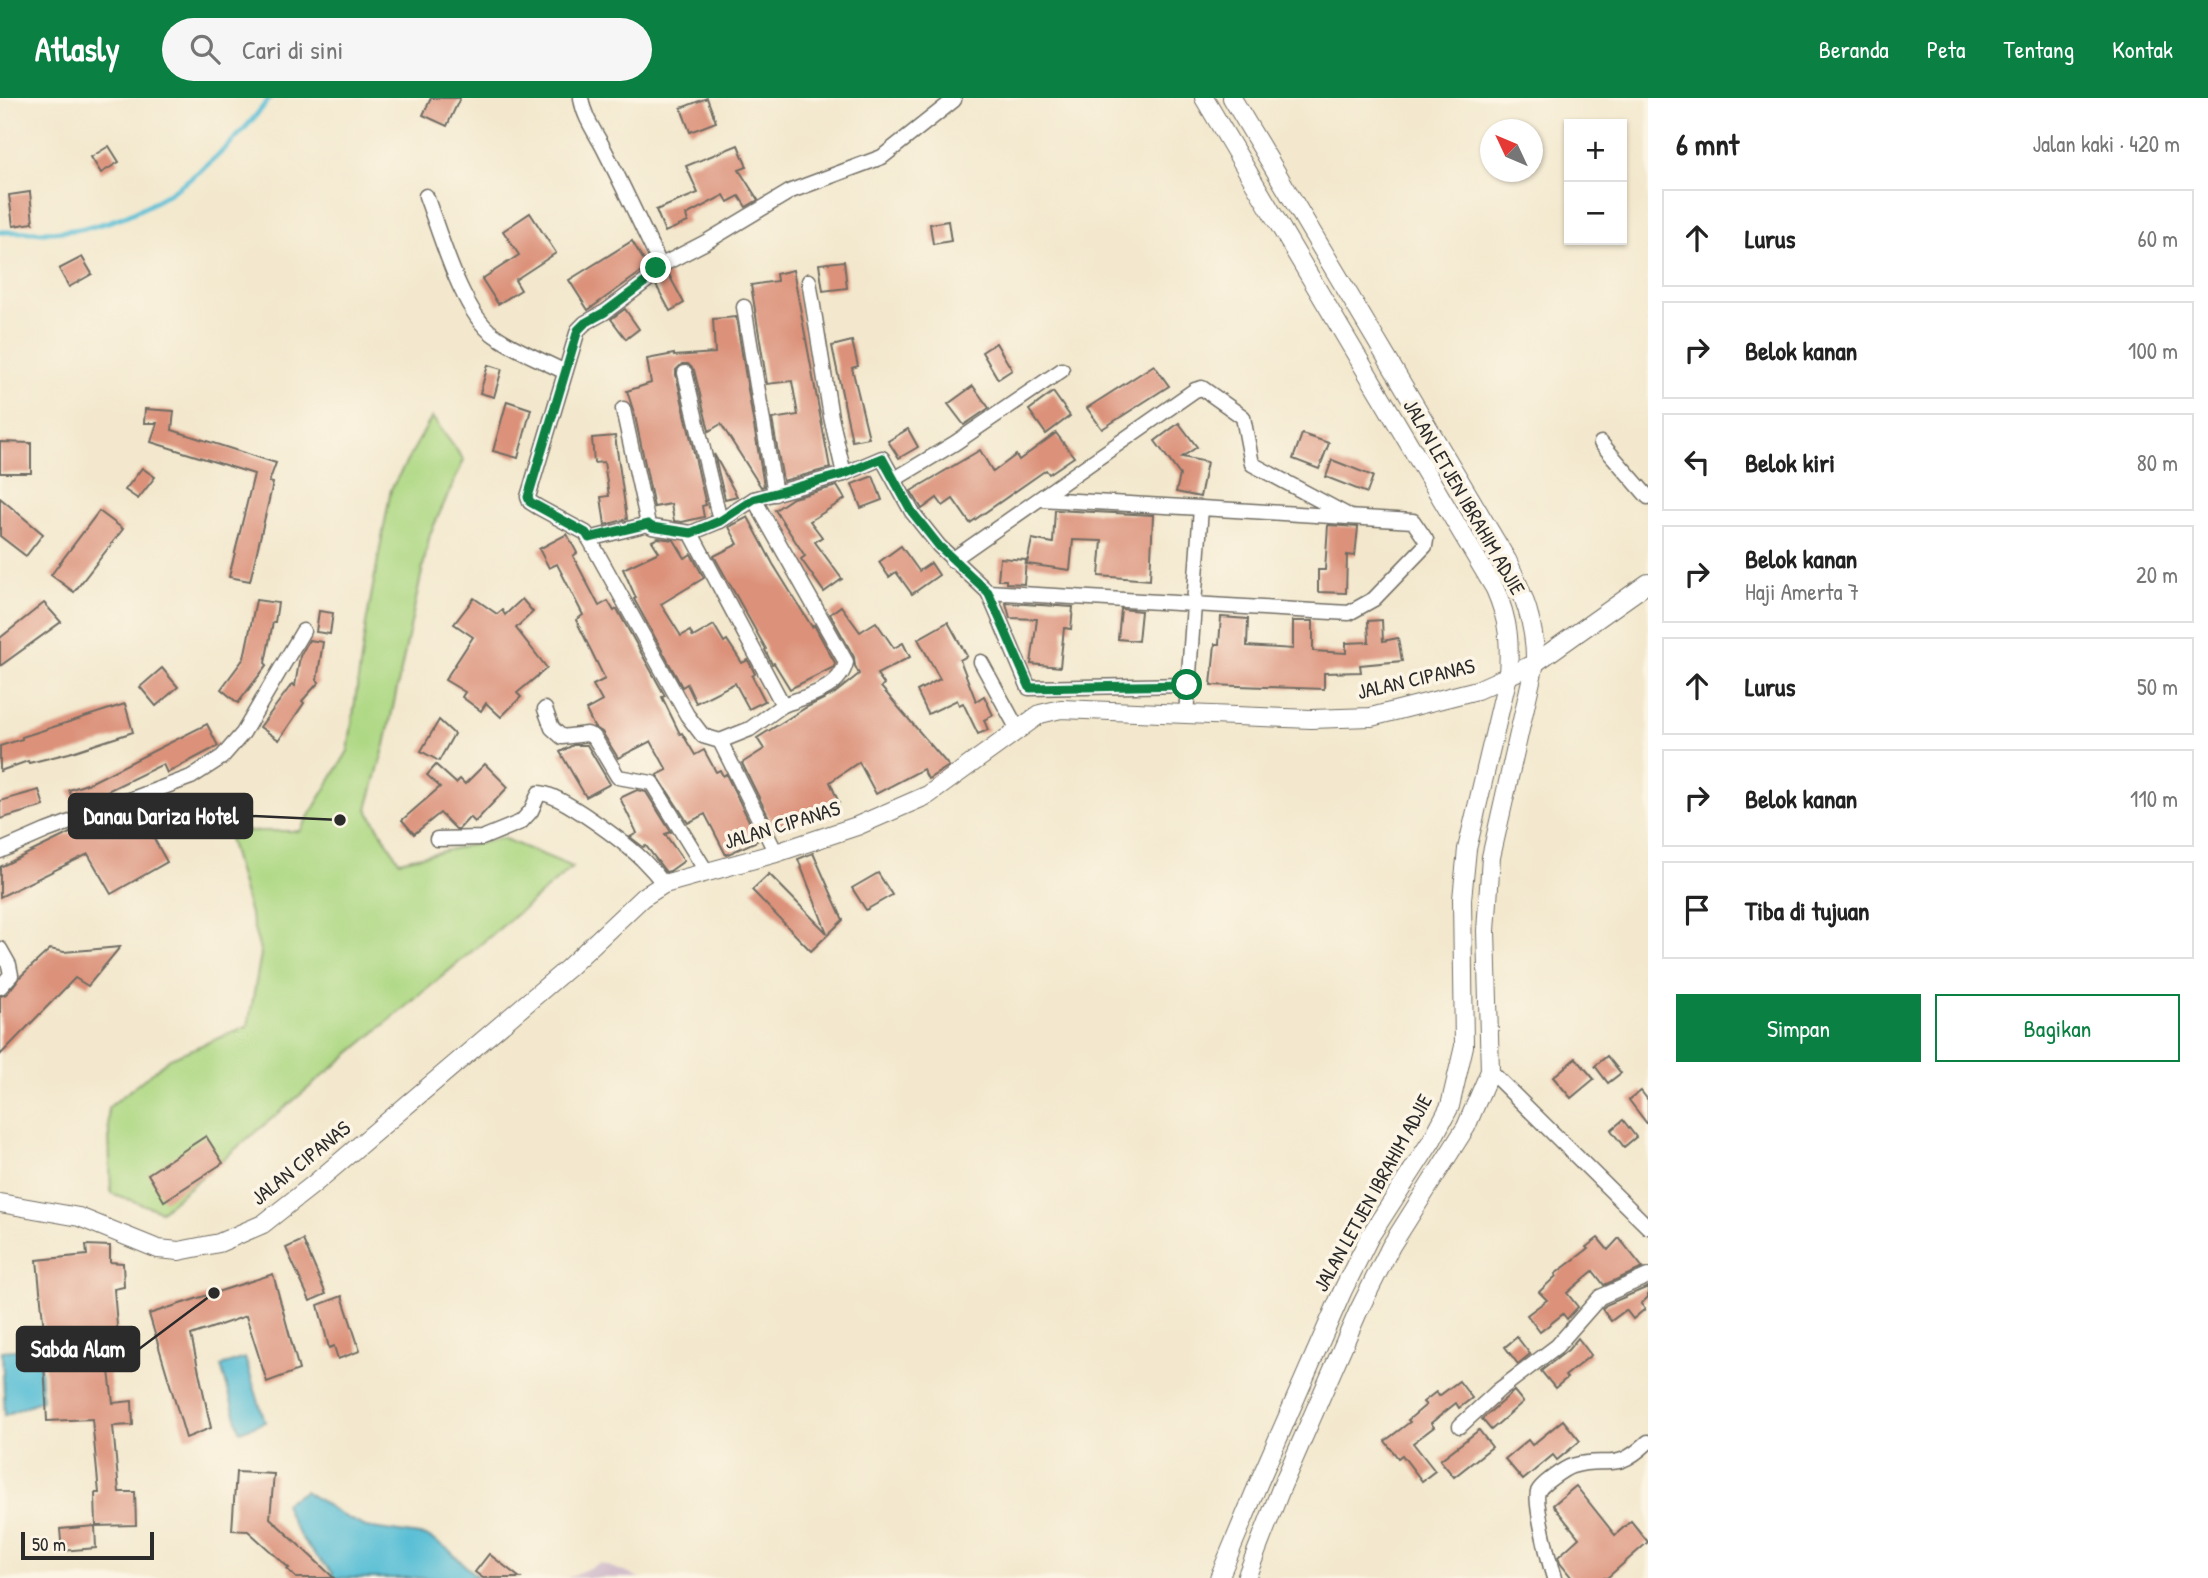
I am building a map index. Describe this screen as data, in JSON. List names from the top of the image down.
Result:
{
  "streets": {
    "street": ["JALAN LETJEN IBRAHIM ADJIE", "JALAN CIPANAS"]
  },
  "crossings": [
    ["JALAN LETJEN IBRAHIM ADJIE", "JALAN CIPANAS"]
  ],
  "places": ["Danau Dariza Hotel", "Sabda Alam"],
  "scale_bar": "50 m",
  "north": "top left",
  "page": {
    "header": "Atlasly",
    "search": "Cari di sini",
    "nav": [
      "Beranda",
      "Peta",
      "Tentang",
      "Kontak"
    ],
    "heading": ["6 mnt", "Jalan kaki · 420 m"],
    "map_buttons": ["+", "−"],
    "list": [
      ["Lurus", "60 m"],
      ["Belok kanan", "100 m"],
      ["Belok kiri", "80 m"],
      ["Belok kanan", "Haji Amerta 7", "20 m"],
      ["Lurus", "50 m"],
      ["Belok kanan", "110 m"],
      "Tiba di tujuan"
    ],
    "buttons": ["Simpan", "Bagikan"],
    "scale": "50 m"
  }
}
